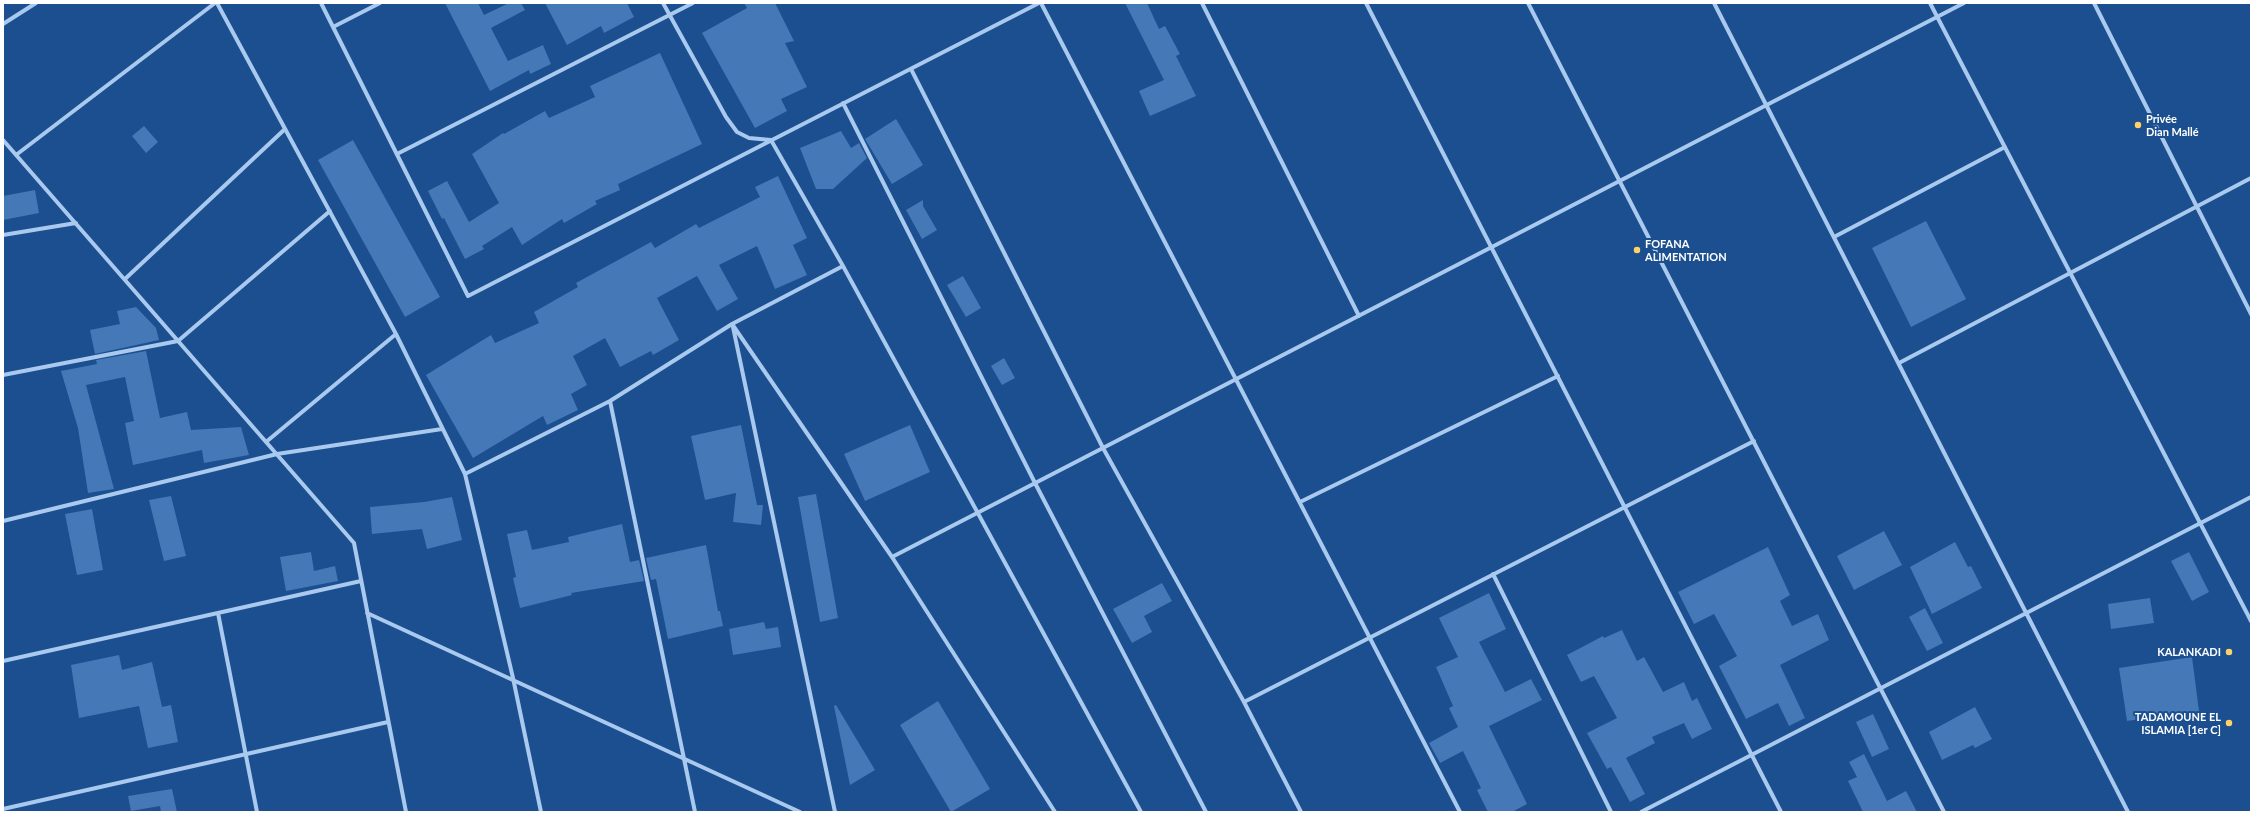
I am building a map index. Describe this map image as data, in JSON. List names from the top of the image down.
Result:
{
  "places": [
    "Privée Dian Mallé",
    "FOFANA ALIMENTATION",
    "KALANKADI",
    "TADAMOUNE EL ISLAMIA [1er C]"
  ]
}
